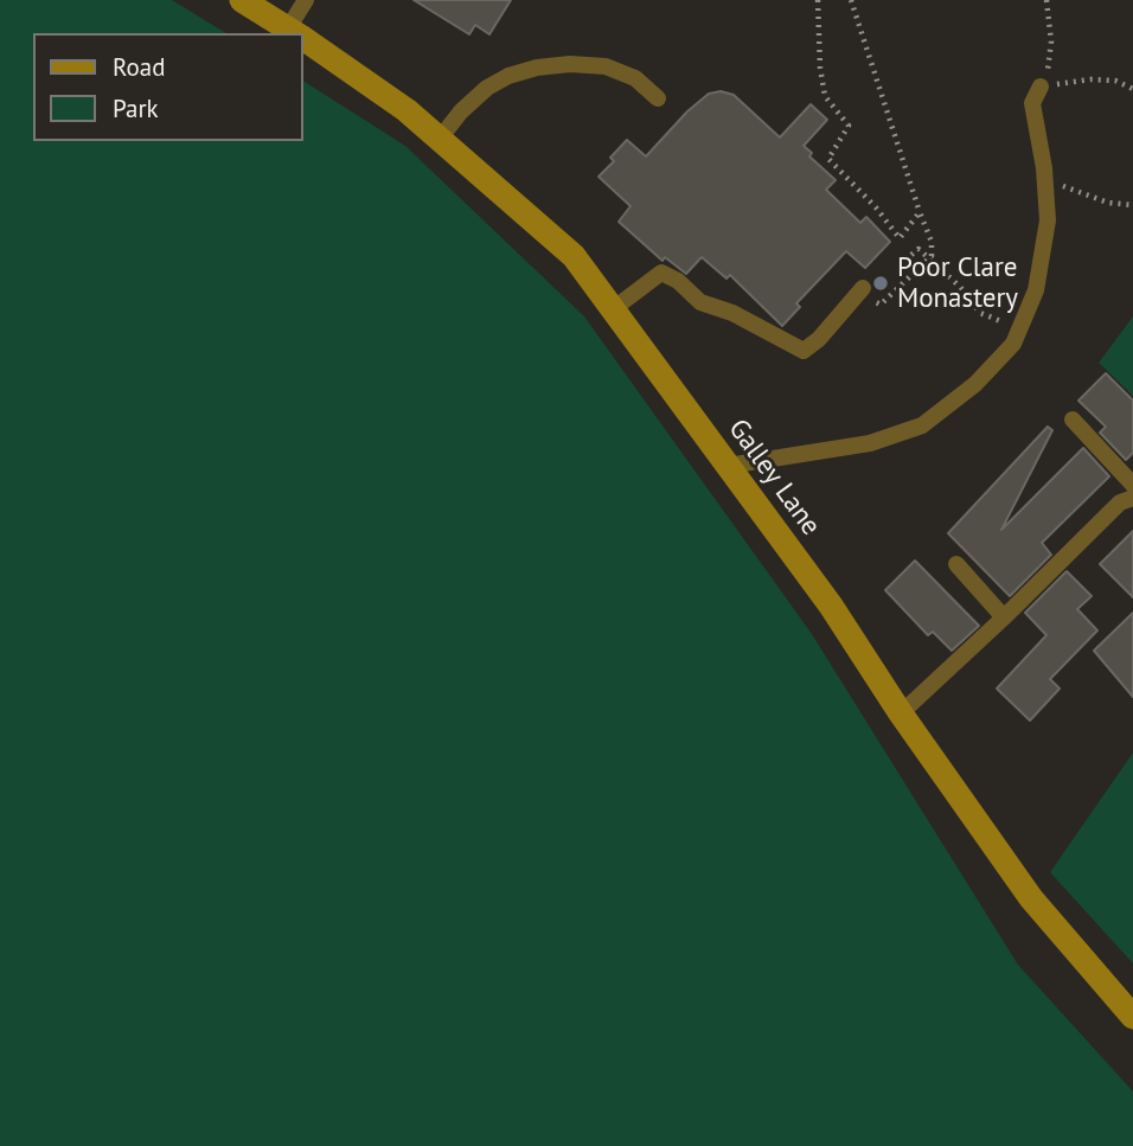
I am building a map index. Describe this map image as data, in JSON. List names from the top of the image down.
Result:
{
  "streets": {
    "street": ["Galley Lane"]
  },
  "places": ["Poor Clare Monastery"],
  "legend": ["Road", "Park"]
}
